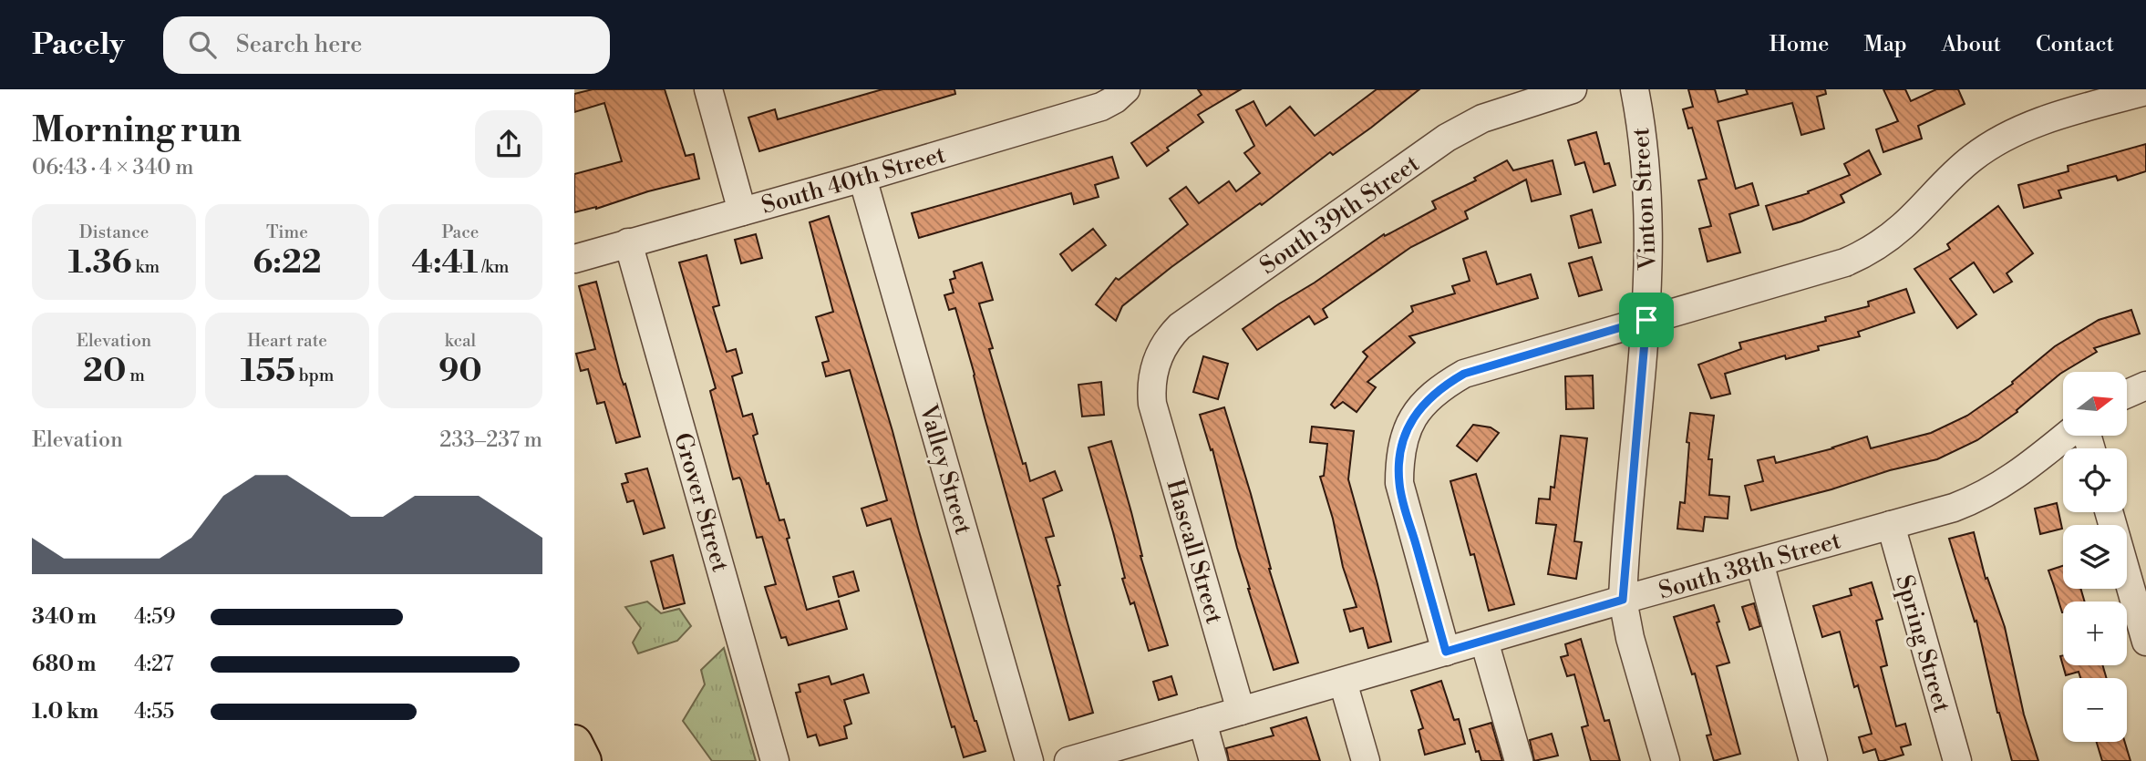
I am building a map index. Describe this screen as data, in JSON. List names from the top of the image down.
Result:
{
  "streets": {
    "street": [
      "South 40th Street",
      "Vinton Street",
      "South 39th Street",
      "Valley Street",
      "Grover Street",
      "Hascall Street",
      "South 38th Street",
      "Spring Street"
    ]
  },
  "crossings": [
    ["South 40th Street", "Valley Street"],
    ["South 40th Street", "Grover Street"],
    ["Vinton Street", "South 38th Street"],
    ["South 39th Street", "Hascall Street"],
    ["Hascall Street", "South 38th Street"],
    ["South 38th Street", "Spring Street"]
  ],
  "north": "right",
  "page": {
    "header": "Pacely",
    "search": "Search here",
    "nav": [
      "Home",
      "Map",
      "About",
      "Contact"
    ],
    "heading": ["Morning run", "06:43 · 4 × 340 m"],
    "stats": [
      ["Distance", "1.36 km"],
      ["Time", "6:22"],
      ["Pace", "4:41 /km"],
      ["Elevation", "20 m"],
      ["Heart rate", "155 bpm"],
      ["kcal", "90"]
    ],
    "map_buttons": ["+", "−"],
    "chart": ["Elevation", "233–237 m"],
    "list": [
      {
        "name": "340 m",
        "note": "4:59"
      },
      {
        "name": "680 m",
        "note": "4:27"
      },
      {
        "name": "1.0 km",
        "note": "4:55"
      }
    ]
  }
}
